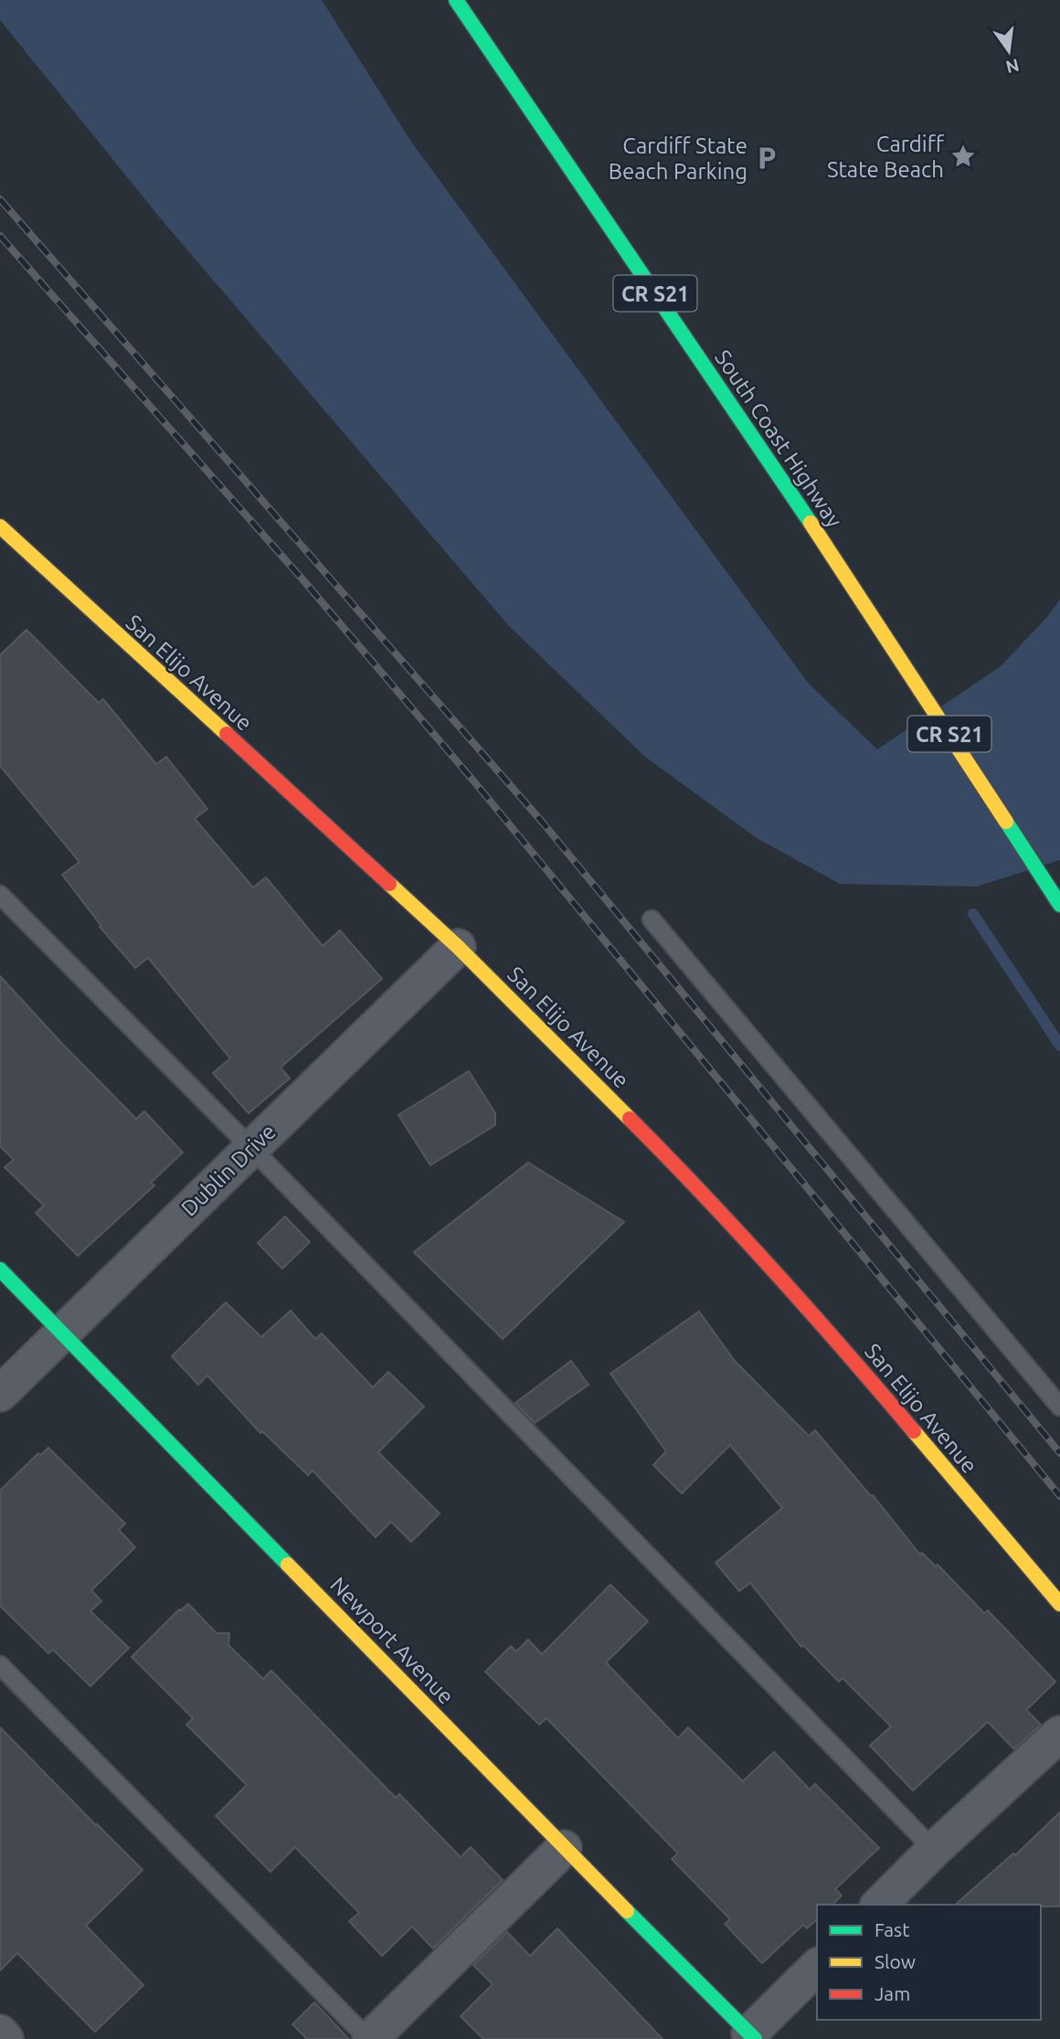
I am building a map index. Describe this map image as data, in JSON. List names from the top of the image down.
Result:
{
  "streets": {
    "main road": [
      "CR S21",
      "South Coast Highway",
      "San Elijo Avenue",
      "Newport Avenue"
    ],
    "street": ["Dublin Drive"]
  },
  "crossings": [
    ["San Elijo Avenue", "Dublin Drive"],
    ["Dublin Drive", "Newport Avenue"]
  ],
  "places": {
    "place": ["Cardiff State Beach"],
    "parking": ["Cardiff State Beach Parking"]
  },
  "legend": ["Fast", "Slow", "Jam"],
  "north": "bottom"
}
